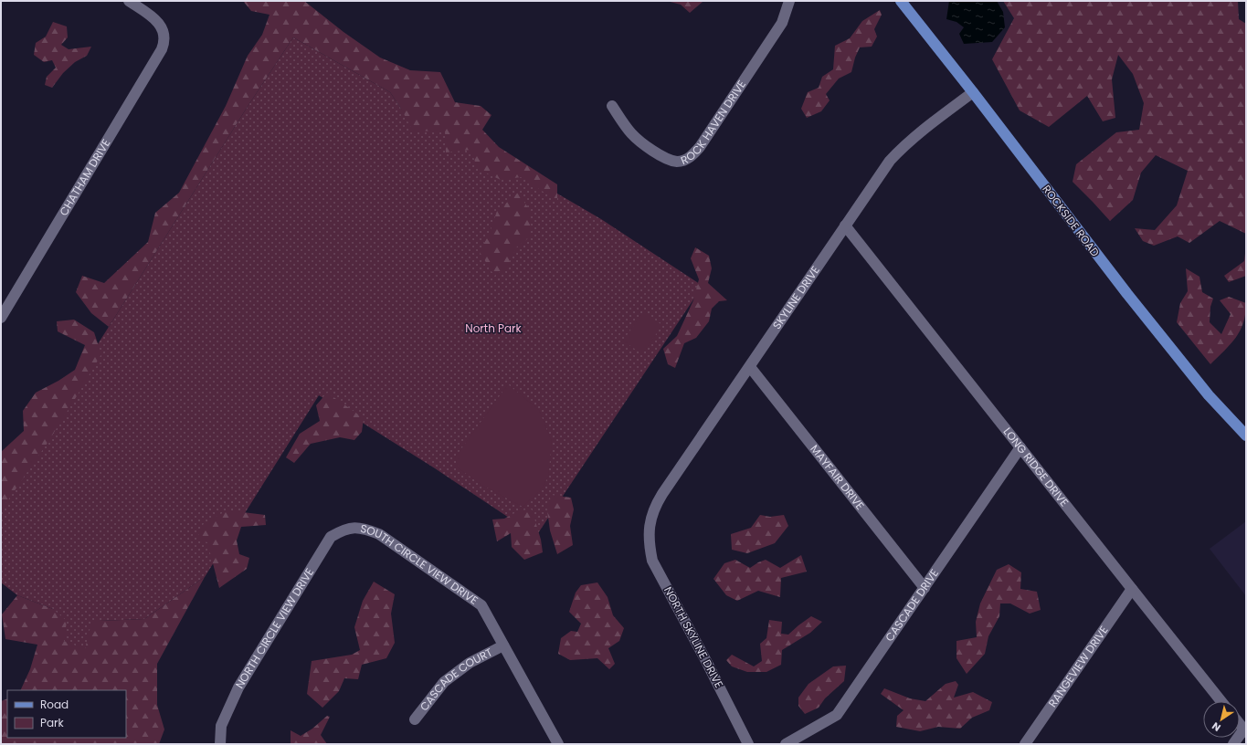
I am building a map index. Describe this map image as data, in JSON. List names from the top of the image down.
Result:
{
  "streets": {
    "main road": ["ROCKSIDE ROAD"],
    "street": [
      "ROCK HAVEN DRIVE",
      "CHATHAM DRIVE",
      "SKYLINE DRIVE",
      "LONG RIDGE DRIVE",
      "MAYFAIR DRIVE",
      "SOUTH CIRCLE VIEW DRIVE",
      "CASCADE DRIVE",
      "NORTH CIRCLE VIEW DRIVE",
      "NORTH SKYLINE DRIVE",
      "RANGEVIEW DRIVE",
      "CASCADE COURT"
    ]
  },
  "crossings": [
    ["ROCKSIDE ROAD", "SKYLINE DRIVE"],
    ["SKYLINE DRIVE", "LONG RIDGE DRIVE"],
    ["SKYLINE DRIVE", "MAYFAIR DRIVE"],
    ["SKYLINE DRIVE", "NORTH SKYLINE DRIVE"],
    ["LONG RIDGE DRIVE", "CASCADE DRIVE"],
    ["LONG RIDGE DRIVE", "RANGEVIEW DRIVE"],
    ["MAYFAIR DRIVE", "CASCADE DRIVE"],
    ["SOUTH CIRCLE VIEW DRIVE", "NORTH CIRCLE VIEW DRIVE"],
    ["SOUTH CIRCLE VIEW DRIVE", "CASCADE COURT"]
  ],
  "parks": ["North Park"],
  "legend": ["Road", "Park"],
  "north": "bottom left"
}
